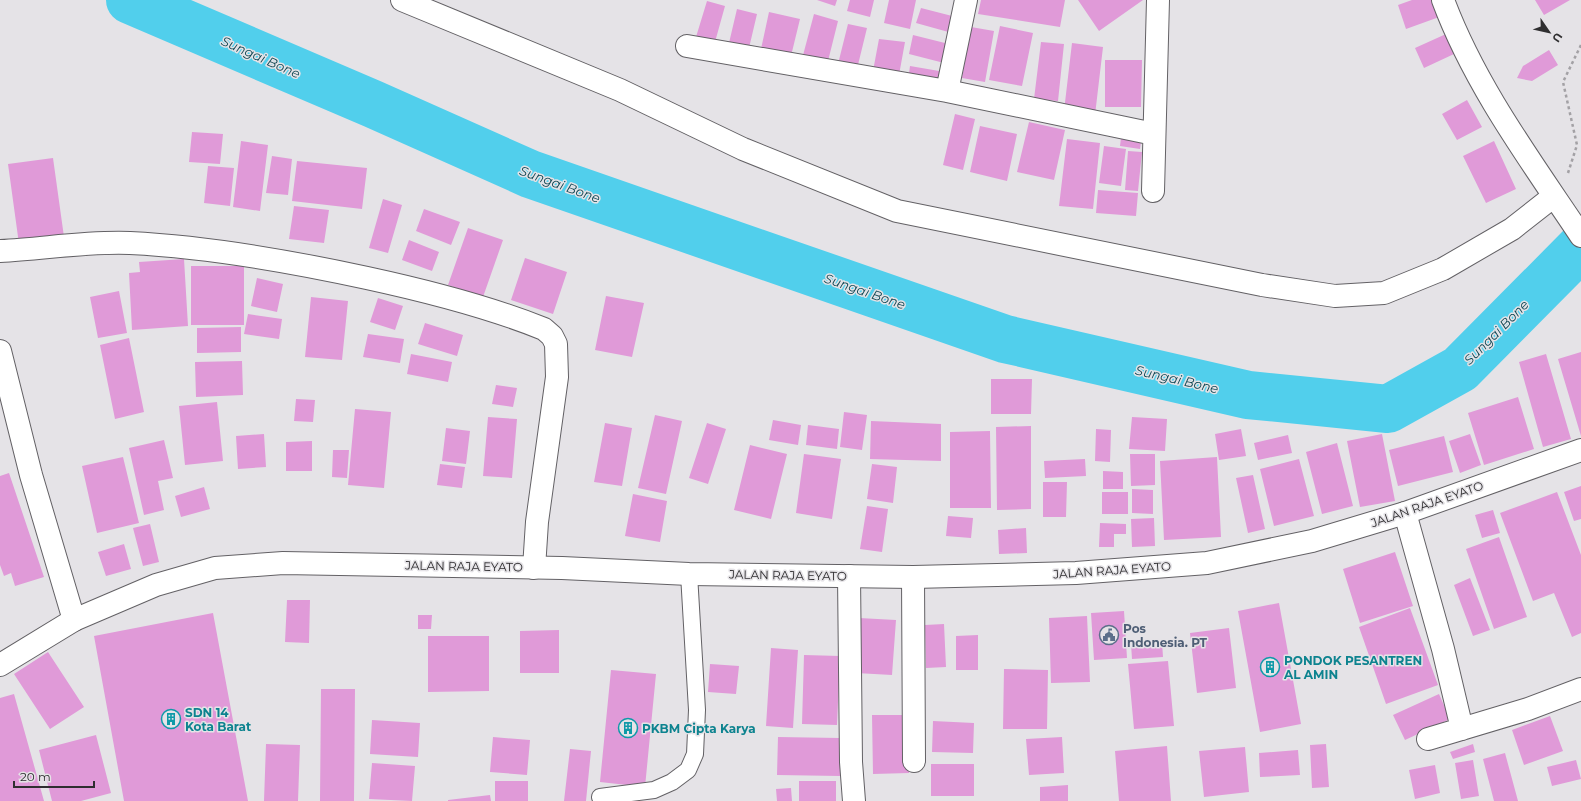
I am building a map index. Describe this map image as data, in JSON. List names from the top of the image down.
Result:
{
  "streets": {
    "street": ["JALAN RAJA EYATO"]
  },
  "water": ["Sungai Bone"],
  "places": {
    "public building": ["Pos Indonesia. PT"],
    "building": ["PONDOK PESANTREN AL AMIN", "SDN 14 Kota Barat", "PKBM Cipta Karya"]
  },
  "scale_bar": "20 m",
  "north": "bottom right"
}
